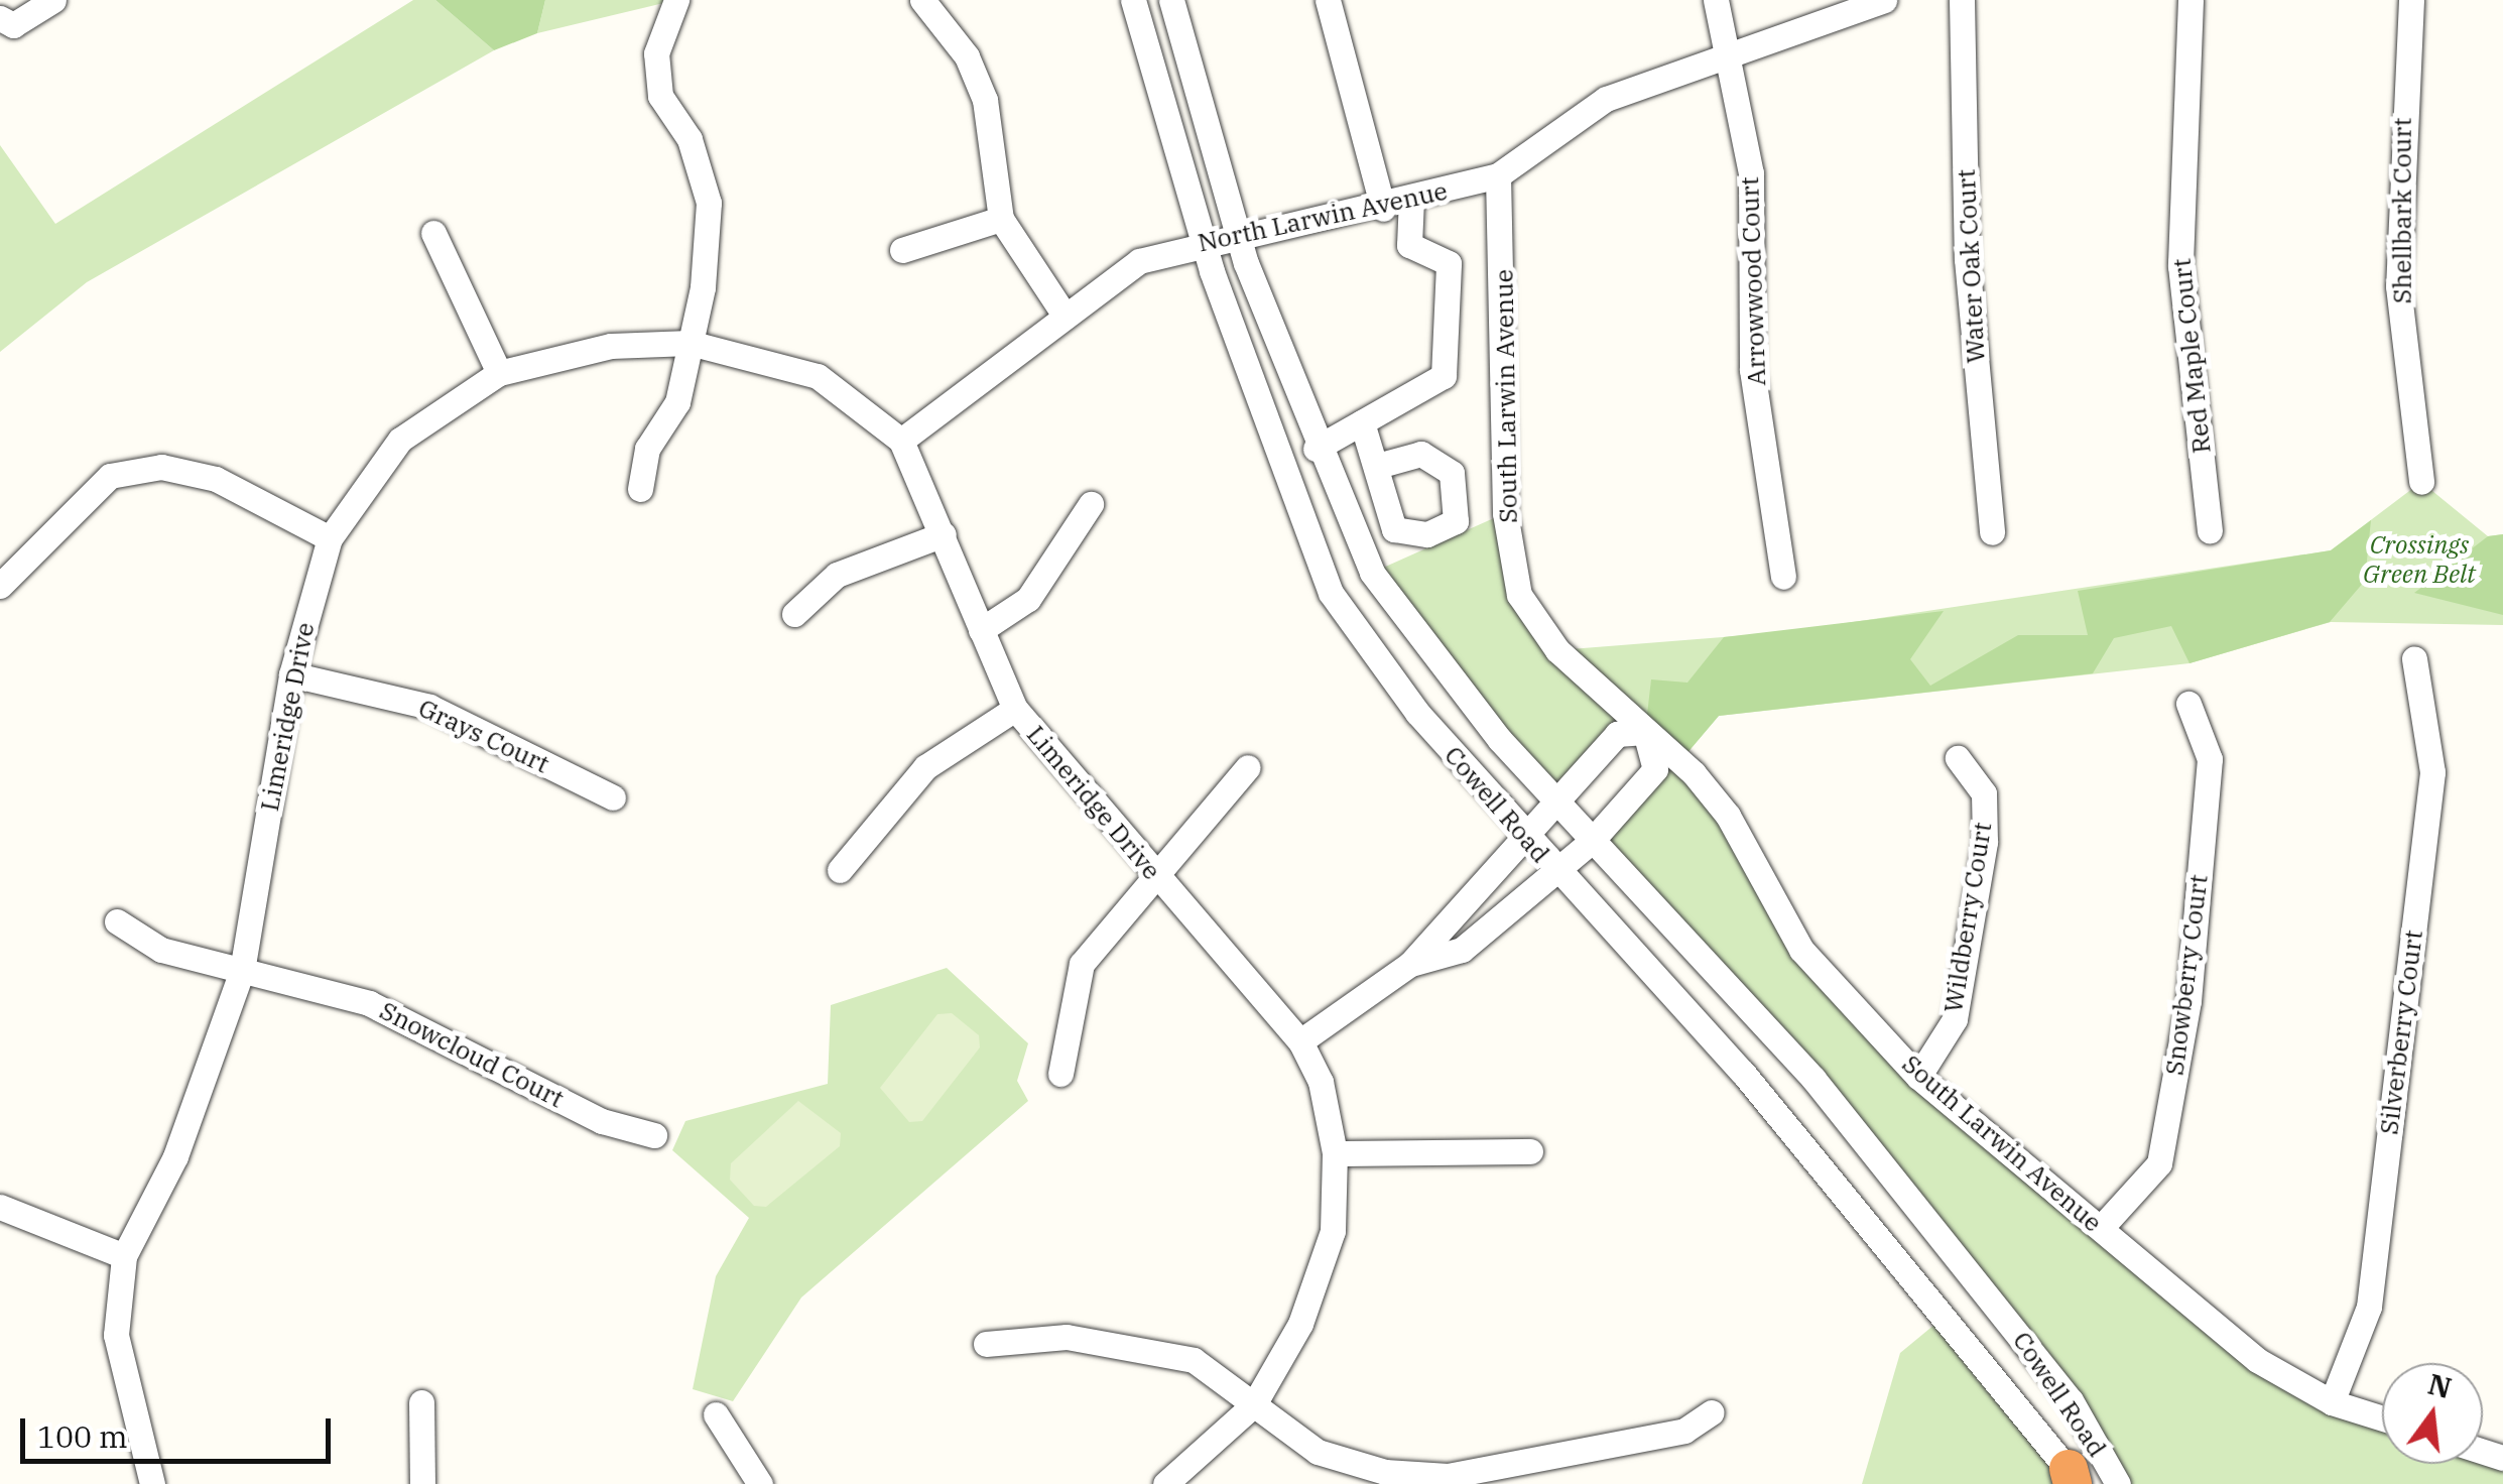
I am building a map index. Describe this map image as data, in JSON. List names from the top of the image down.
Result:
{
  "streets": {
    "street": [
      "Shellbark Court",
      "North Larwin Avenue",
      "Water Oak Court",
      "Arrowwood Court",
      "Red Maple Court",
      "South Larwin Avenue",
      "Limeridge Drive",
      "Grays Court",
      "Cowell Road",
      "Wildberry Court",
      "Snowberry Court",
      "Silverberry Court",
      "Snowcloud Court"
    ]
  },
  "crossings": [
    ["North Larwin Avenue", "Arrowwood Court"],
    ["North Larwin Avenue", "South Larwin Avenue"],
    ["North Larwin Avenue", "Limeridge Drive"],
    ["North Larwin Avenue", "Cowell Road"],
    ["South Larwin Avenue", "Wildberry Court"],
    ["South Larwin Avenue", "Snowberry Court"],
    ["South Larwin Avenue", "Silverberry Court"],
    ["Limeridge Drive", "Grays Court"],
    ["Limeridge Drive", "Snowcloud Court"]
  ],
  "parks": ["Crossings Green Belt"],
  "scale_bar": "100 m",
  "north": "top"
}
